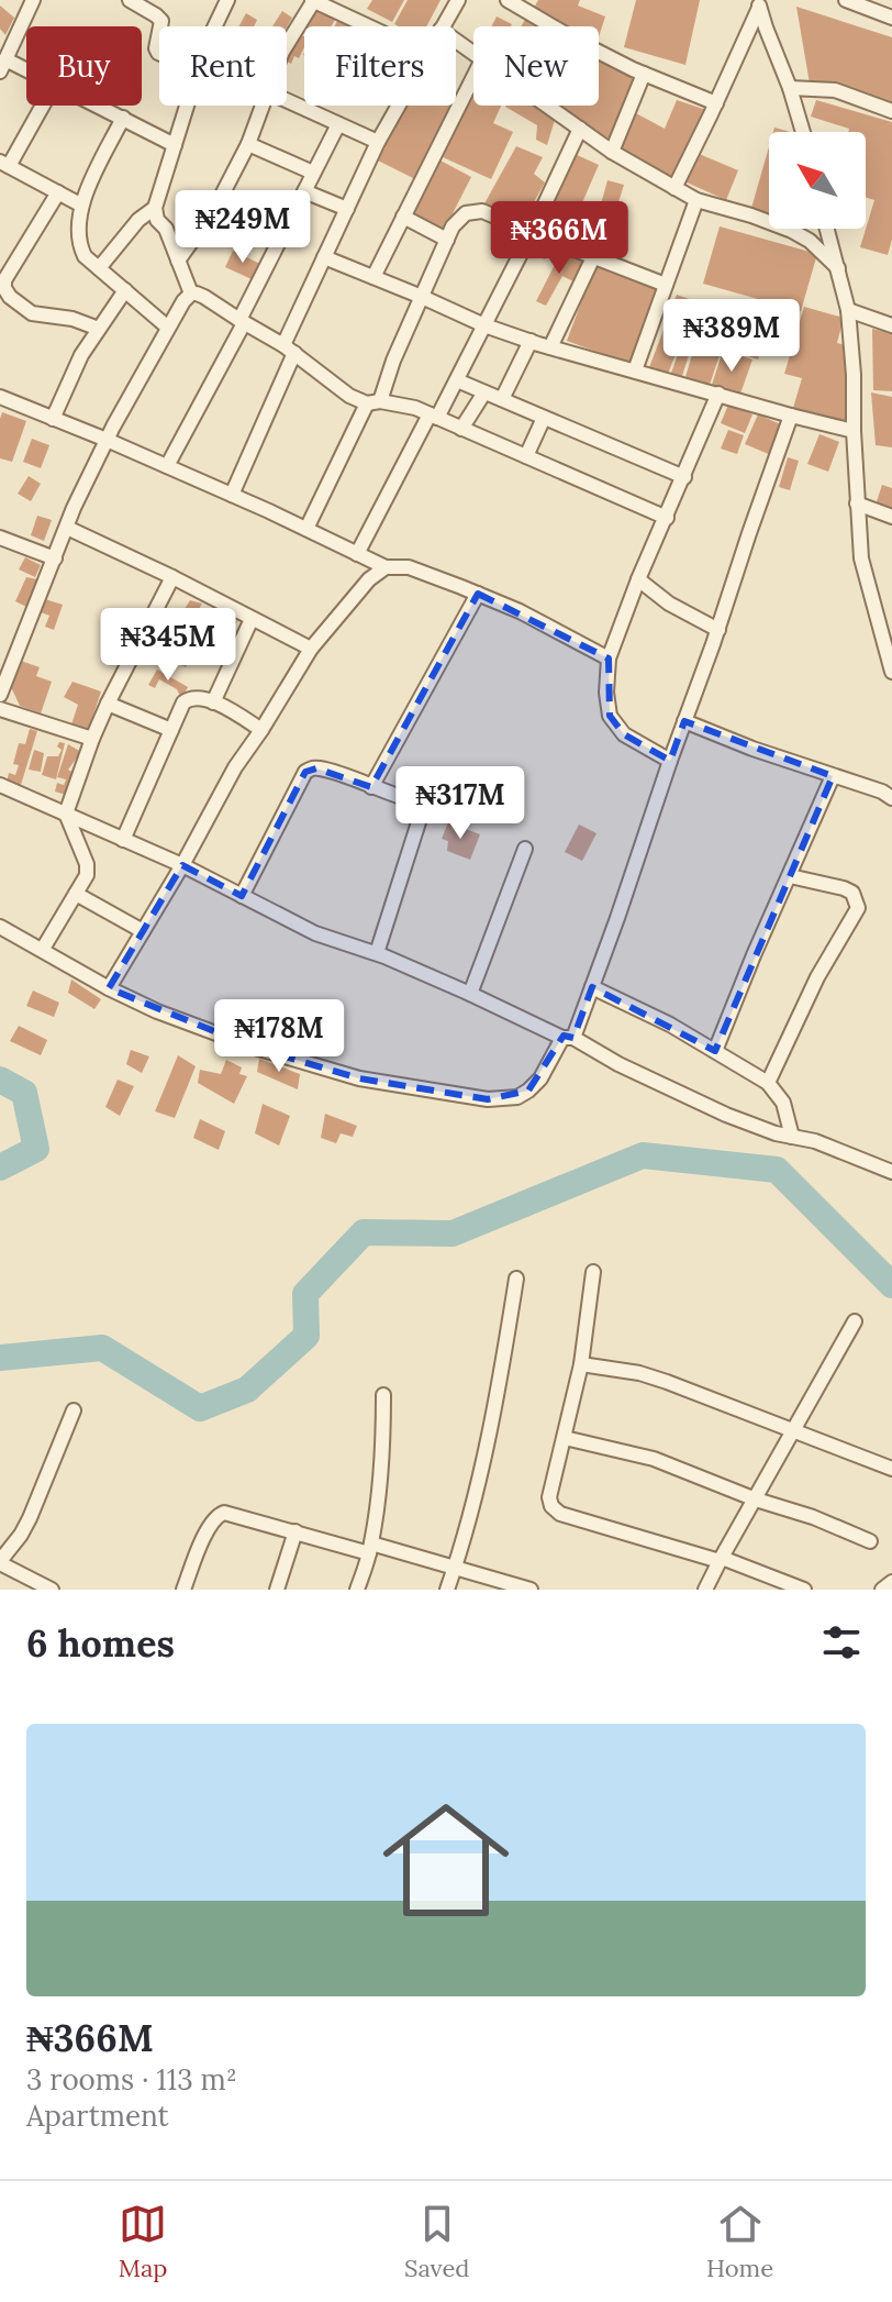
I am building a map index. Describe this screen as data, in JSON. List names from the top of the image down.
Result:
{
  "north": "top left",
  "page": {
    "chip": [
      "Buy",
      "Rent",
      "Filters",
      "New"
    ],
    "price": [
      "₦249M",
      "₦366M",
      "₦389M",
      "₦345M",
      "₦317M",
      "₦178M"
    ],
    "heading": "6 homes",
    "list": [
      {
        "name": "₦366M",
        "note": "3 rooms · 113 m² · Apartment"
      }
    ],
    "tabs": ["Map", "Saved", "Home"]
  }
}
